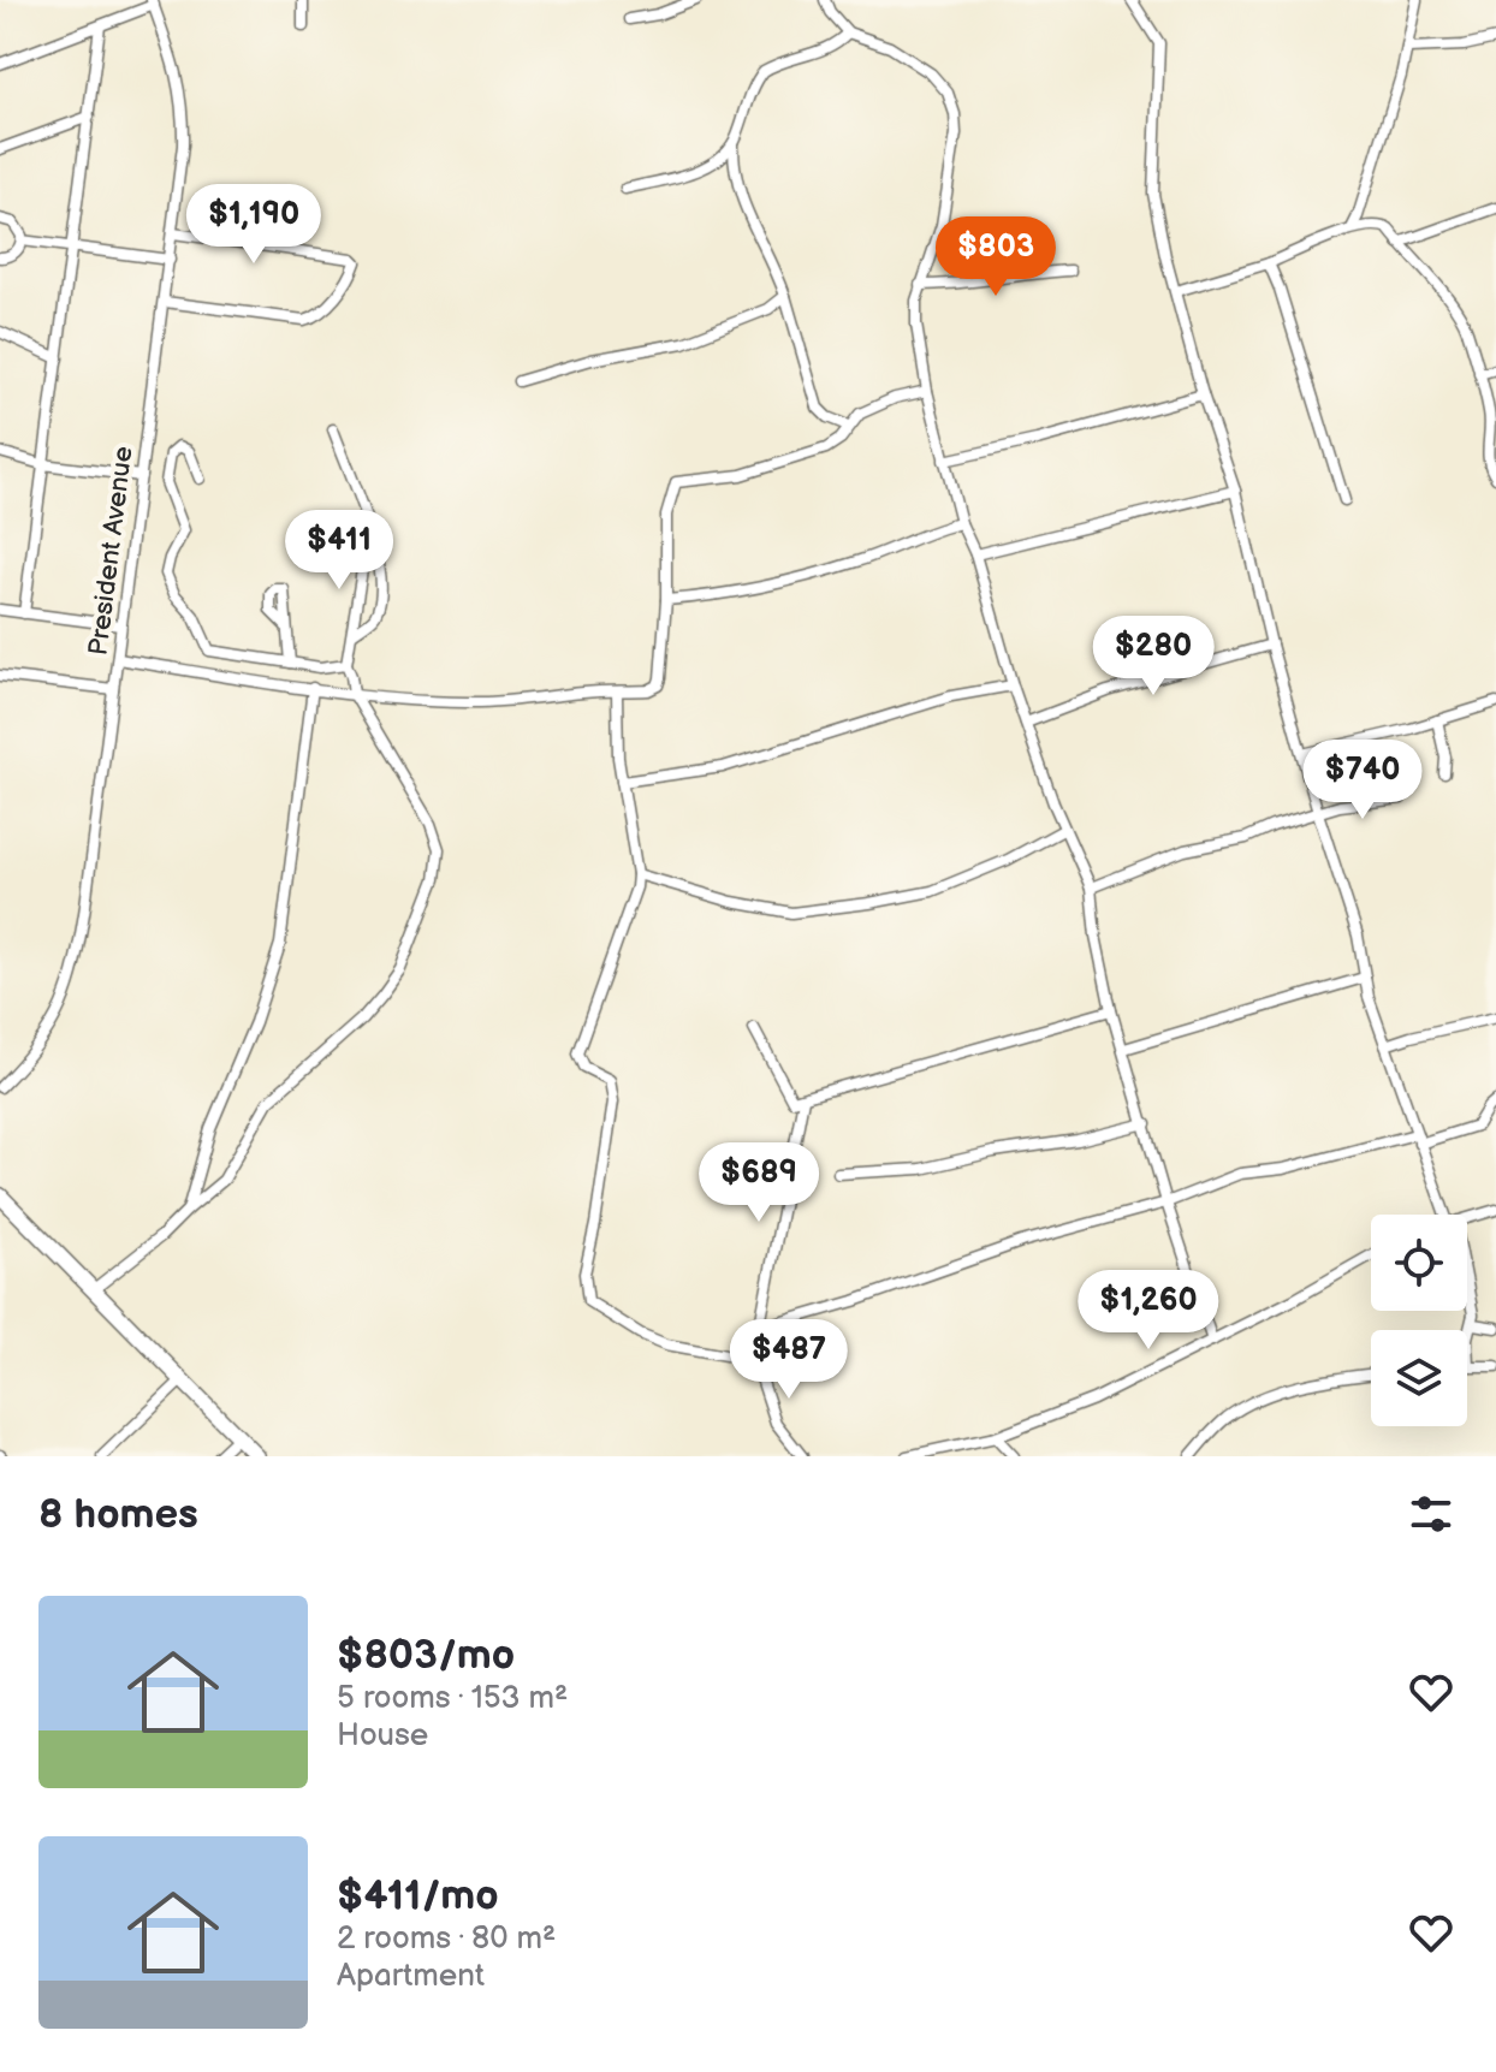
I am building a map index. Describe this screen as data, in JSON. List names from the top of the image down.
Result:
{
  "streets": {
    "street": ["President Avenue"]
  },
  "page": {
    "price": [
      "$1,190",
      "$803",
      "$411",
      "$280",
      "$740",
      "$689",
      "$1,260",
      "$487"
    ],
    "heading": "8 homes",
    "list": [
      {
        "name": "$803/mo",
        "note": "5 rooms · 153 m² · House"
      },
      {
        "name": "$411/mo",
        "note": "2 rooms · 80 m² · Apartment"
      }
    ]
  }
}
